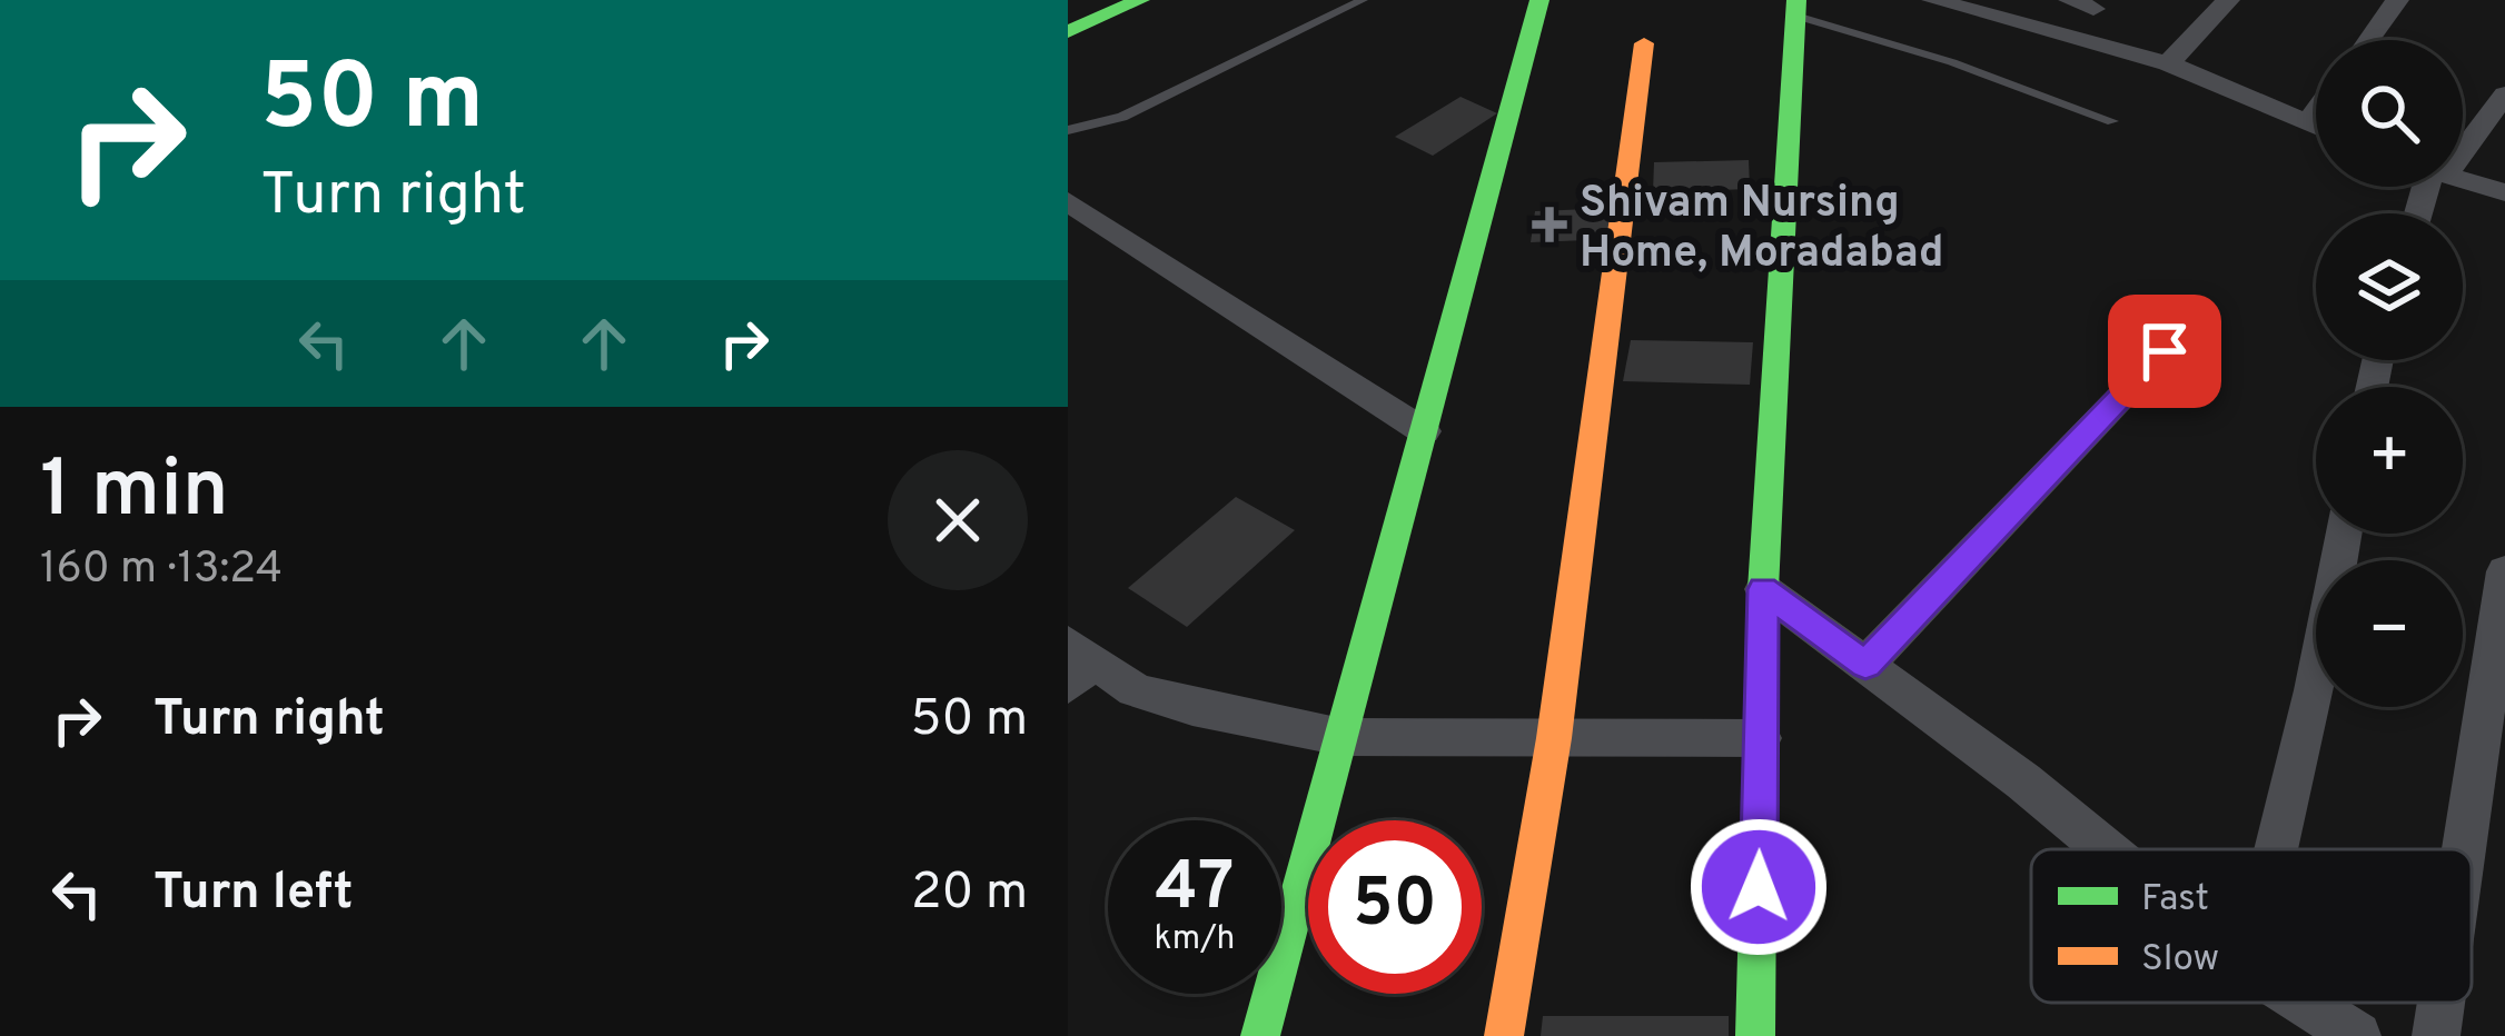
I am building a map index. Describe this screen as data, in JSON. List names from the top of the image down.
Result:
{
  "places": {
    "health": ["Shivam Nursing Home, Moradabad"]
  },
  "legend": ["Fast", "Slow"],
  "page": {
    "turn": ["50 m", "Turn right"],
    "map_buttons": ["+", "−"],
    "heading": ["1 min", "160 m · 13:24"],
    "list": [
      {
        "name": "Turn right",
        "value": "50 m"
      },
      {
        "name": "Turn left",
        "value": "20 m"
      }
    ],
    "speed": "47 km/h",
    "limit": "50"
  }
}
